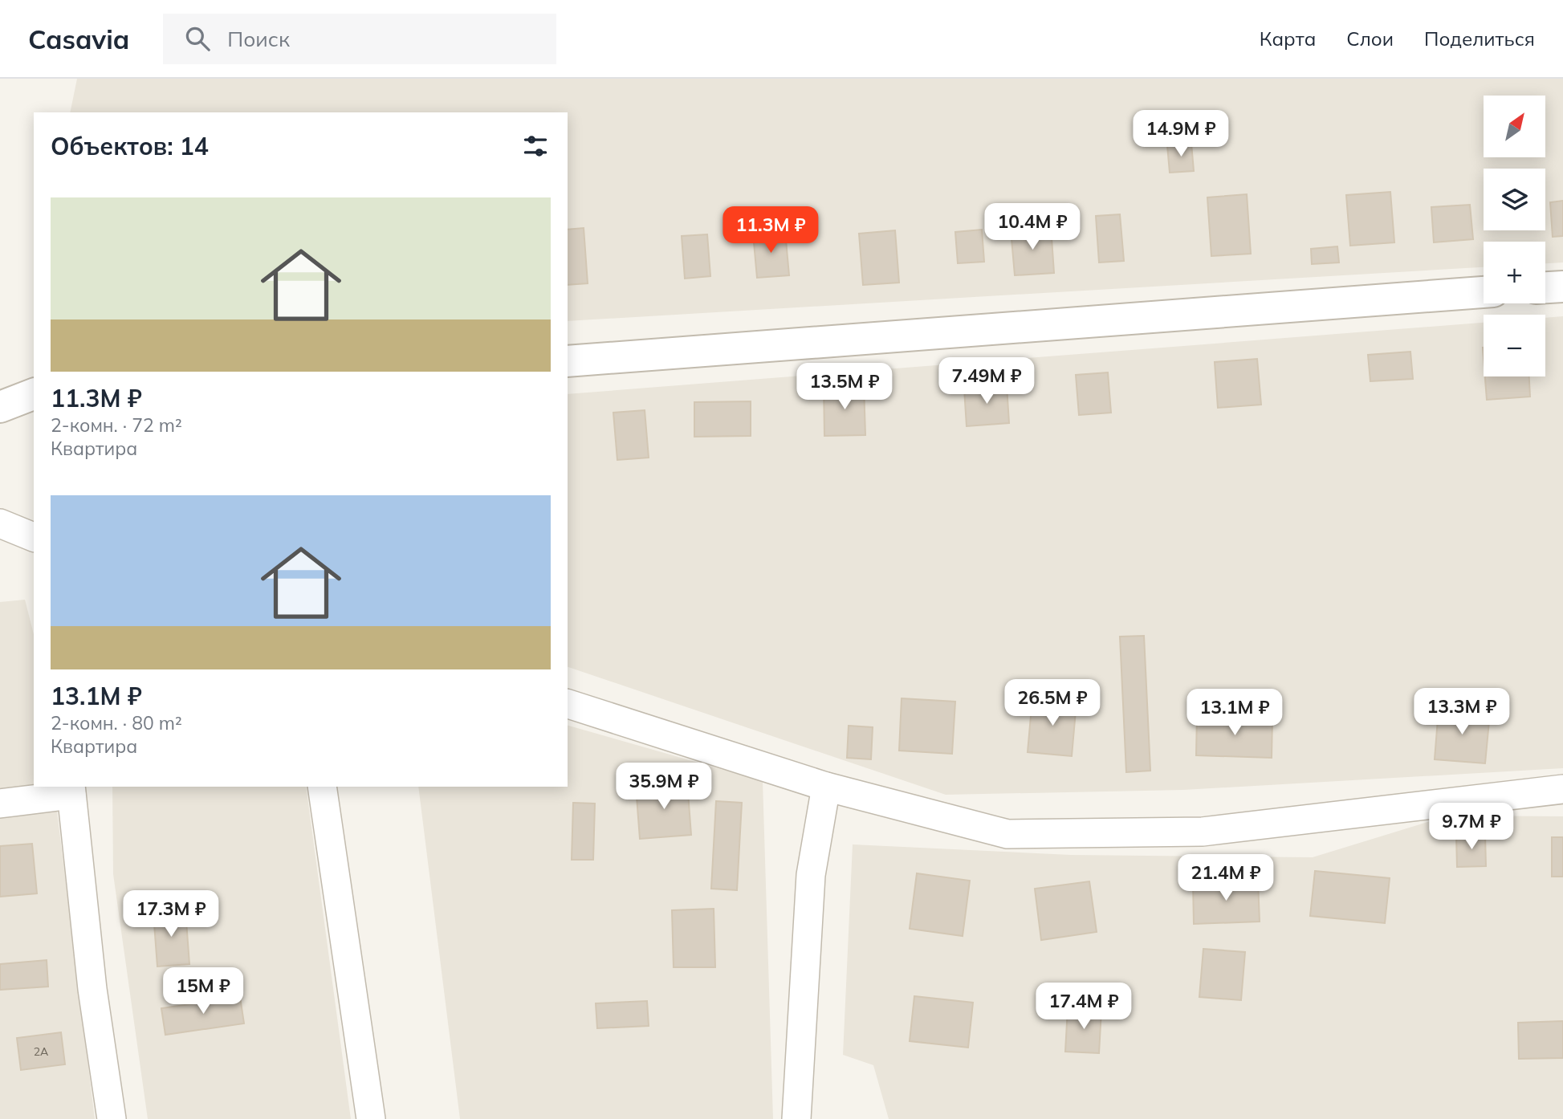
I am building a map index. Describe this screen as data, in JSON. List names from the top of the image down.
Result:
{
  "house_numbers": ["2А"],
  "north": "top right",
  "page": {
    "header": "Casavia",
    "search": "Поиск",
    "nav": ["Карта", "Слои", "Поделиться"],
    "map_buttons": ["+", "−"],
    "price": [
      "14.9M ₽",
      "10.4M ₽",
      "11.3M ₽",
      "7.49M ₽",
      "13.5M ₽",
      "26.5M ₽",
      "13.3M ₽",
      "13.1M ₽",
      "35.9M ₽",
      "9.7M ₽",
      "21.4M ₽",
      "17.3M ₽",
      "15M ₽",
      "17.4M ₽"
    ],
    "heading": "Объектов: 14",
    "list": [
      {
        "name": "11.3M ₽",
        "note": "2-комн. · 72 m² · Квартира"
      },
      {
        "name": "13.1M ₽",
        "note": "2-комн. · 80 m² · Квартира"
      }
    ]
  }
}
